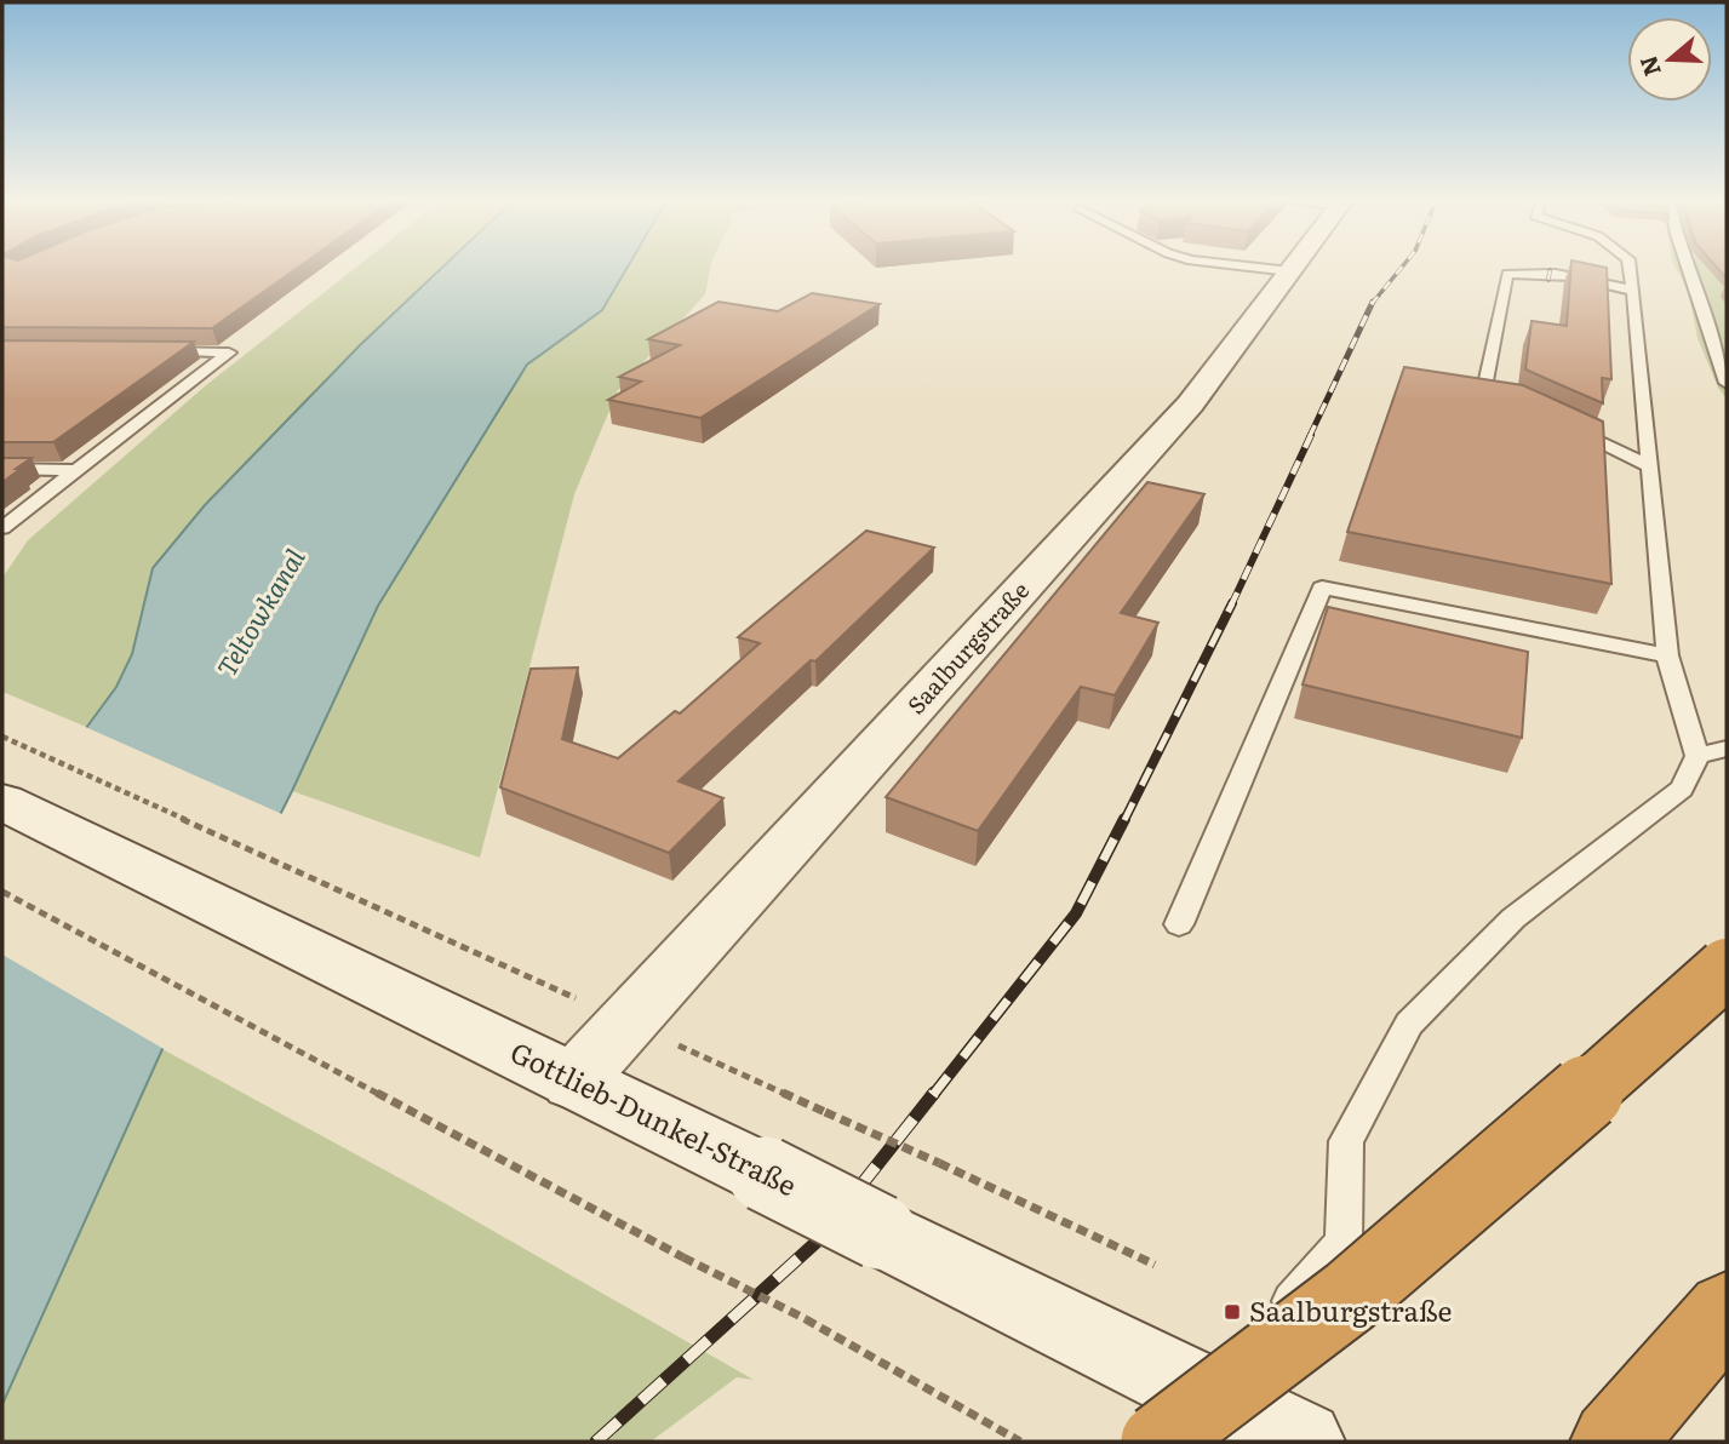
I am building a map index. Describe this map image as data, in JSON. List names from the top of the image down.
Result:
{
  "streets": {
    "street": ["Saalburgstraße", "Gottlieb-Dunkel-Straße"]
  },
  "crossings": [
    ["Saalburgstraße", "Gottlieb-Dunkel-Straße"]
  ],
  "water": ["Teltowkanal"],
  "places": {
    "transit": ["Saalburgstraße"]
  },
  "north": "left"
}
